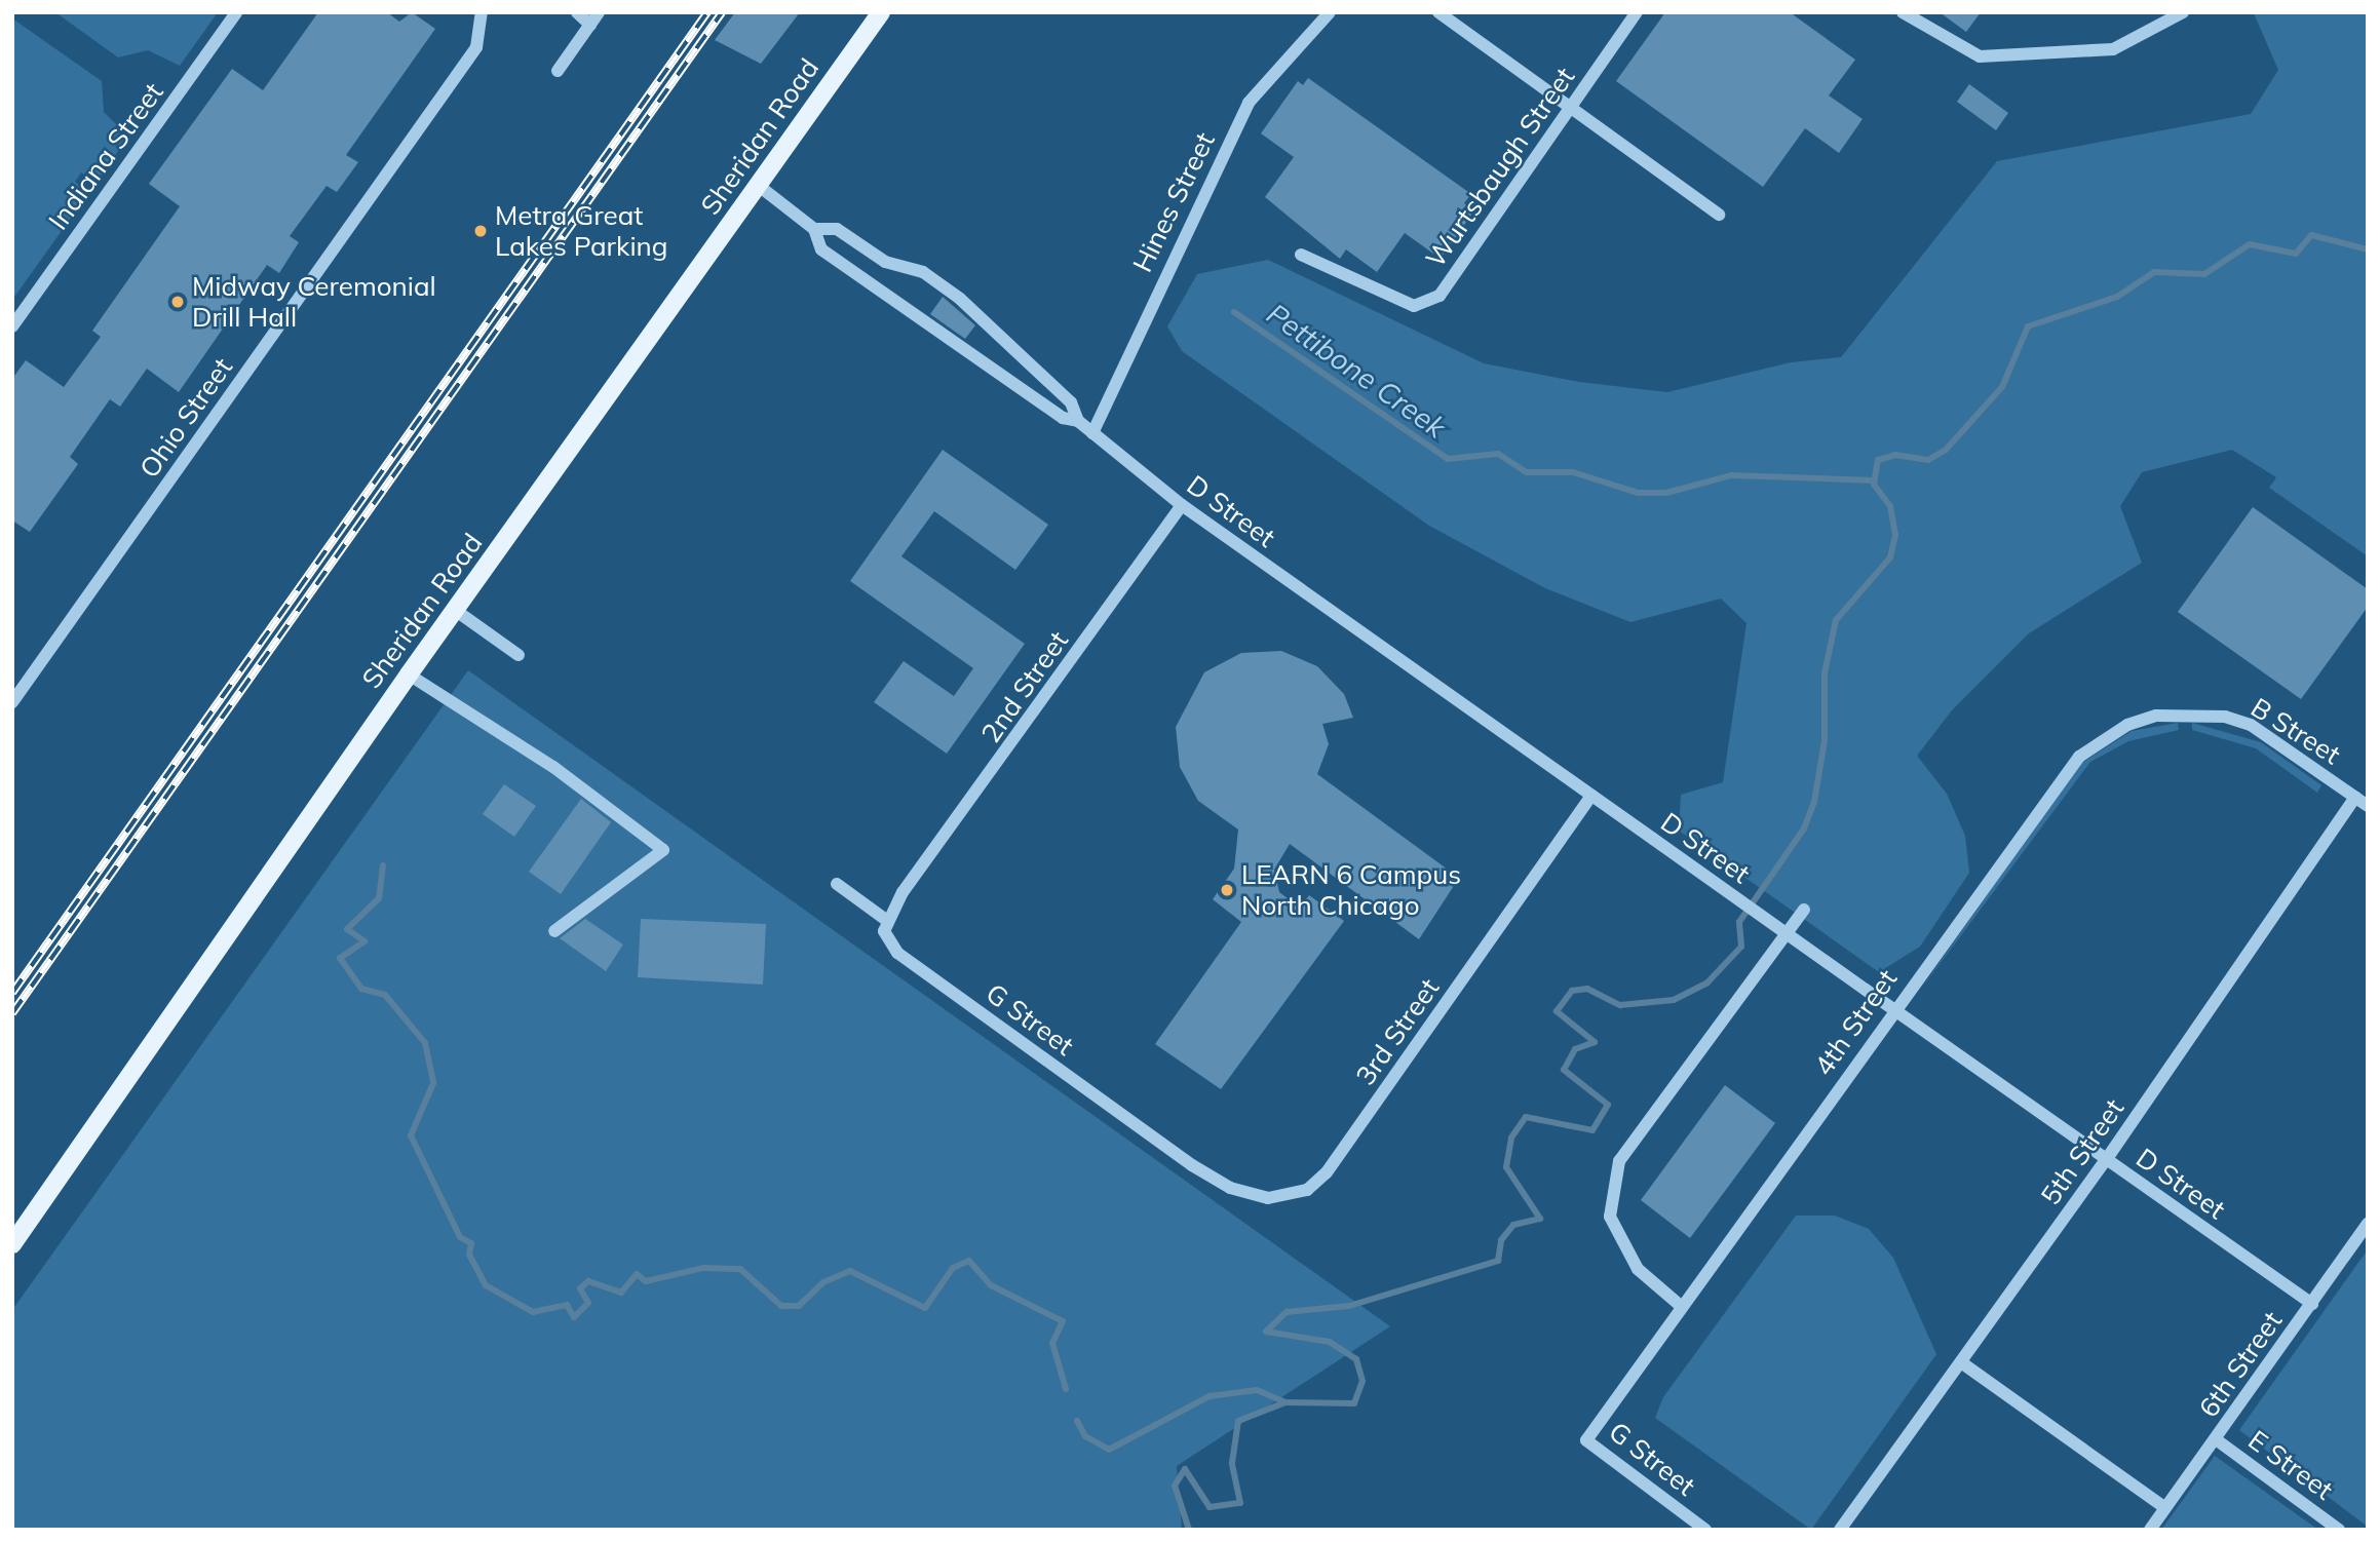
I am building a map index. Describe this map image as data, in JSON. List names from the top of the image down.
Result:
{
  "streets": {
    "main road": ["Sheridan Road"],
    "street": [
      "Indiana Street",
      "Wurtsbaugh Street",
      "Hines Street",
      "Ohio Street",
      "D Street",
      "2nd Street",
      "B Street",
      "G Street",
      "4th Street",
      "3rd Street",
      "5th Street",
      "6th Street",
      "E Street"
    ]
  },
  "crossings": [
    ["Sheridan Road", "D Street"],
    ["Hines Street", "D Street"],
    ["D Street", "2nd Street"],
    ["D Street", "4th Street"],
    ["D Street", "3rd Street"],
    ["D Street", "5th Street"],
    ["D Street", "6th Street"],
    ["2nd Street", "G Street"],
    ["B Street", "4th Street"],
    ["B Street", "5th Street"],
    ["G Street", "4th Street"],
    ["G Street", "3rd Street"],
    ["6th Street", "E Street"]
  ],
  "water": ["Pettibone Creek"],
  "places": ["Metra Great Lakes Parking", "Midway Ceremonial Drill Hall", "LEARN 6 Campus North Chicago"]
}
